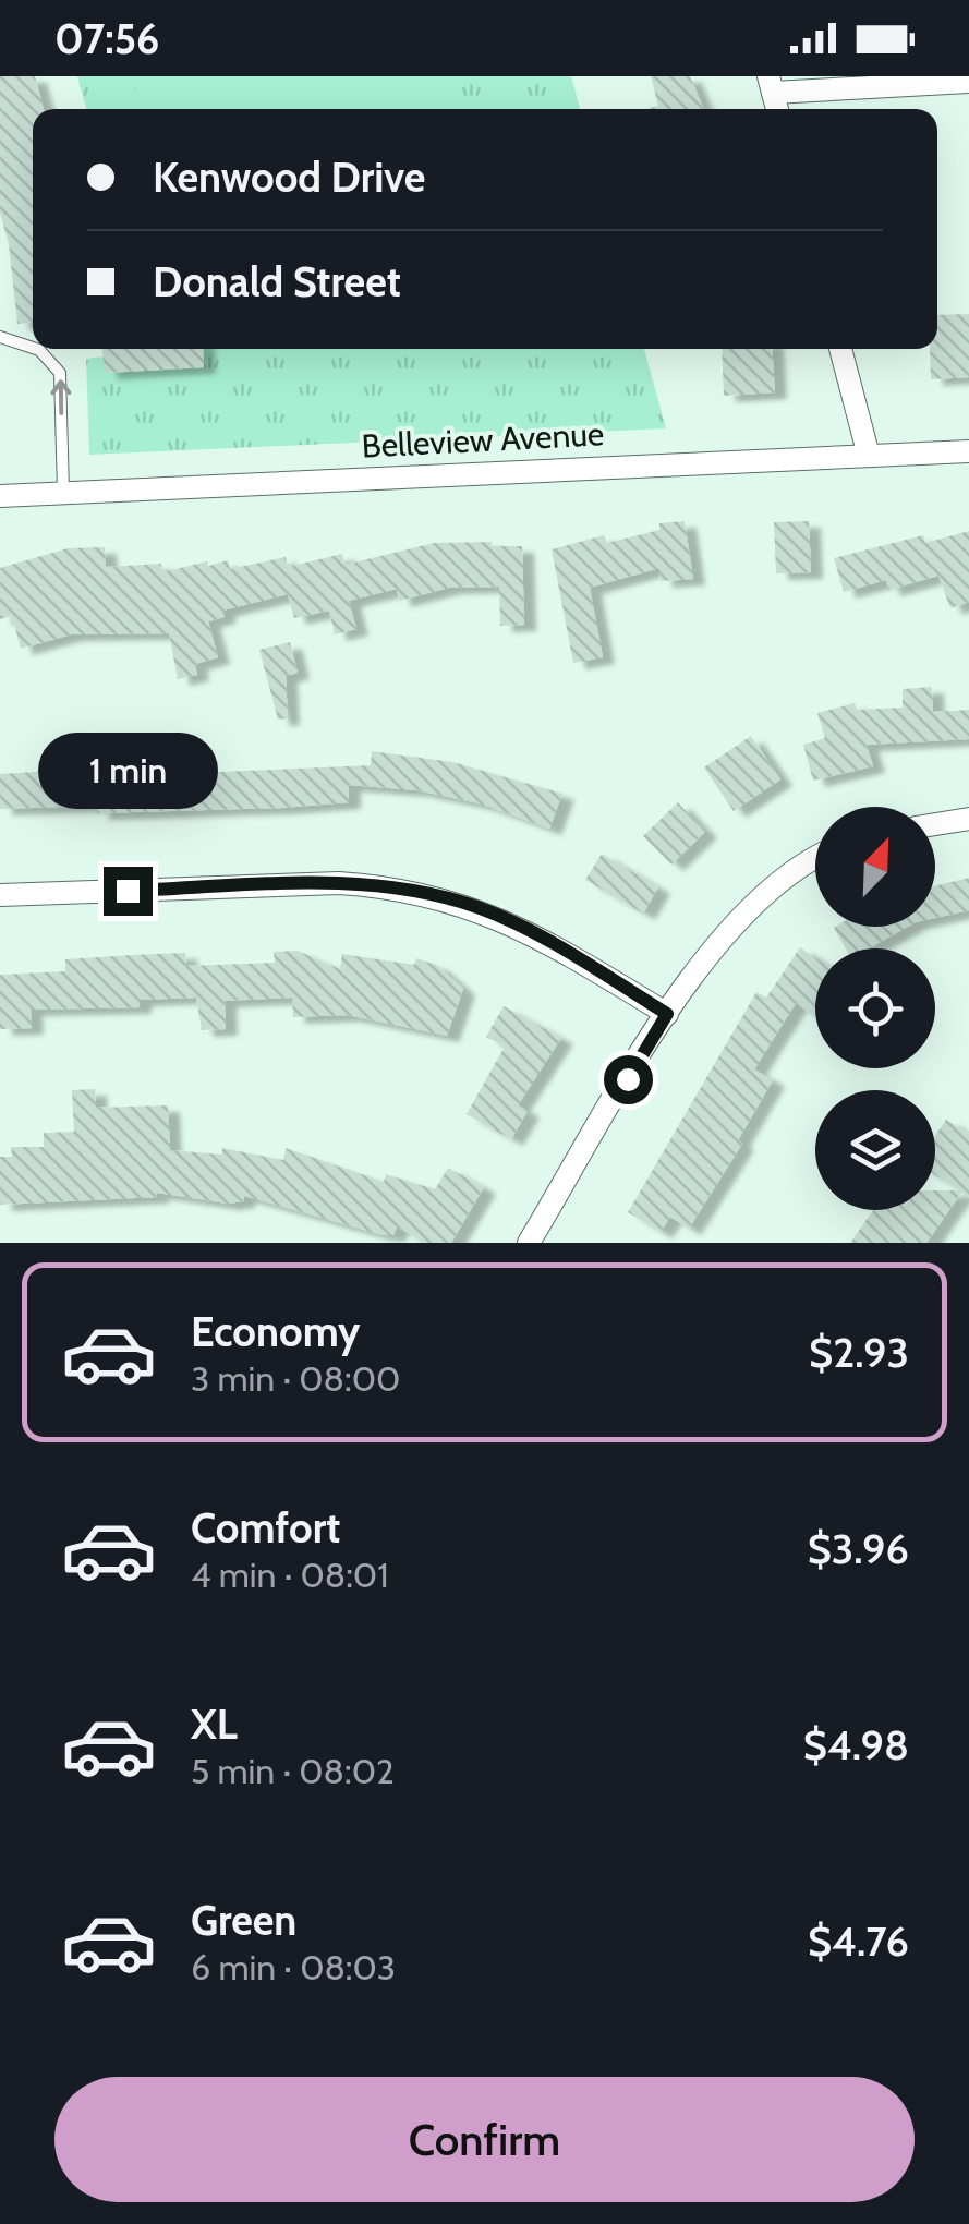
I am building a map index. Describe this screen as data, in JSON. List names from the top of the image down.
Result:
{
  "streets": {
    "street": ["Belleview Avenue"]
  },
  "north": "top right",
  "page": {
    "status": "07:56",
    "banner": ["Kenwood Drive", "Donald Street"],
    "bubble": "1 min",
    "list": [
      {
        "name": "Economy",
        "note": "3 min · 08:00",
        "value": "$2.93"
      },
      {
        "name": "Comfort",
        "note": "4 min · 08:01",
        "value": "$3.96"
      },
      {
        "name": "XL",
        "note": "5 min · 08:02",
        "value": "$4.98"
      },
      {
        "name": "Green",
        "note": "6 min · 08:03",
        "value": "$4.76"
      }
    ],
    "buttons": "Confirm"
  }
}
